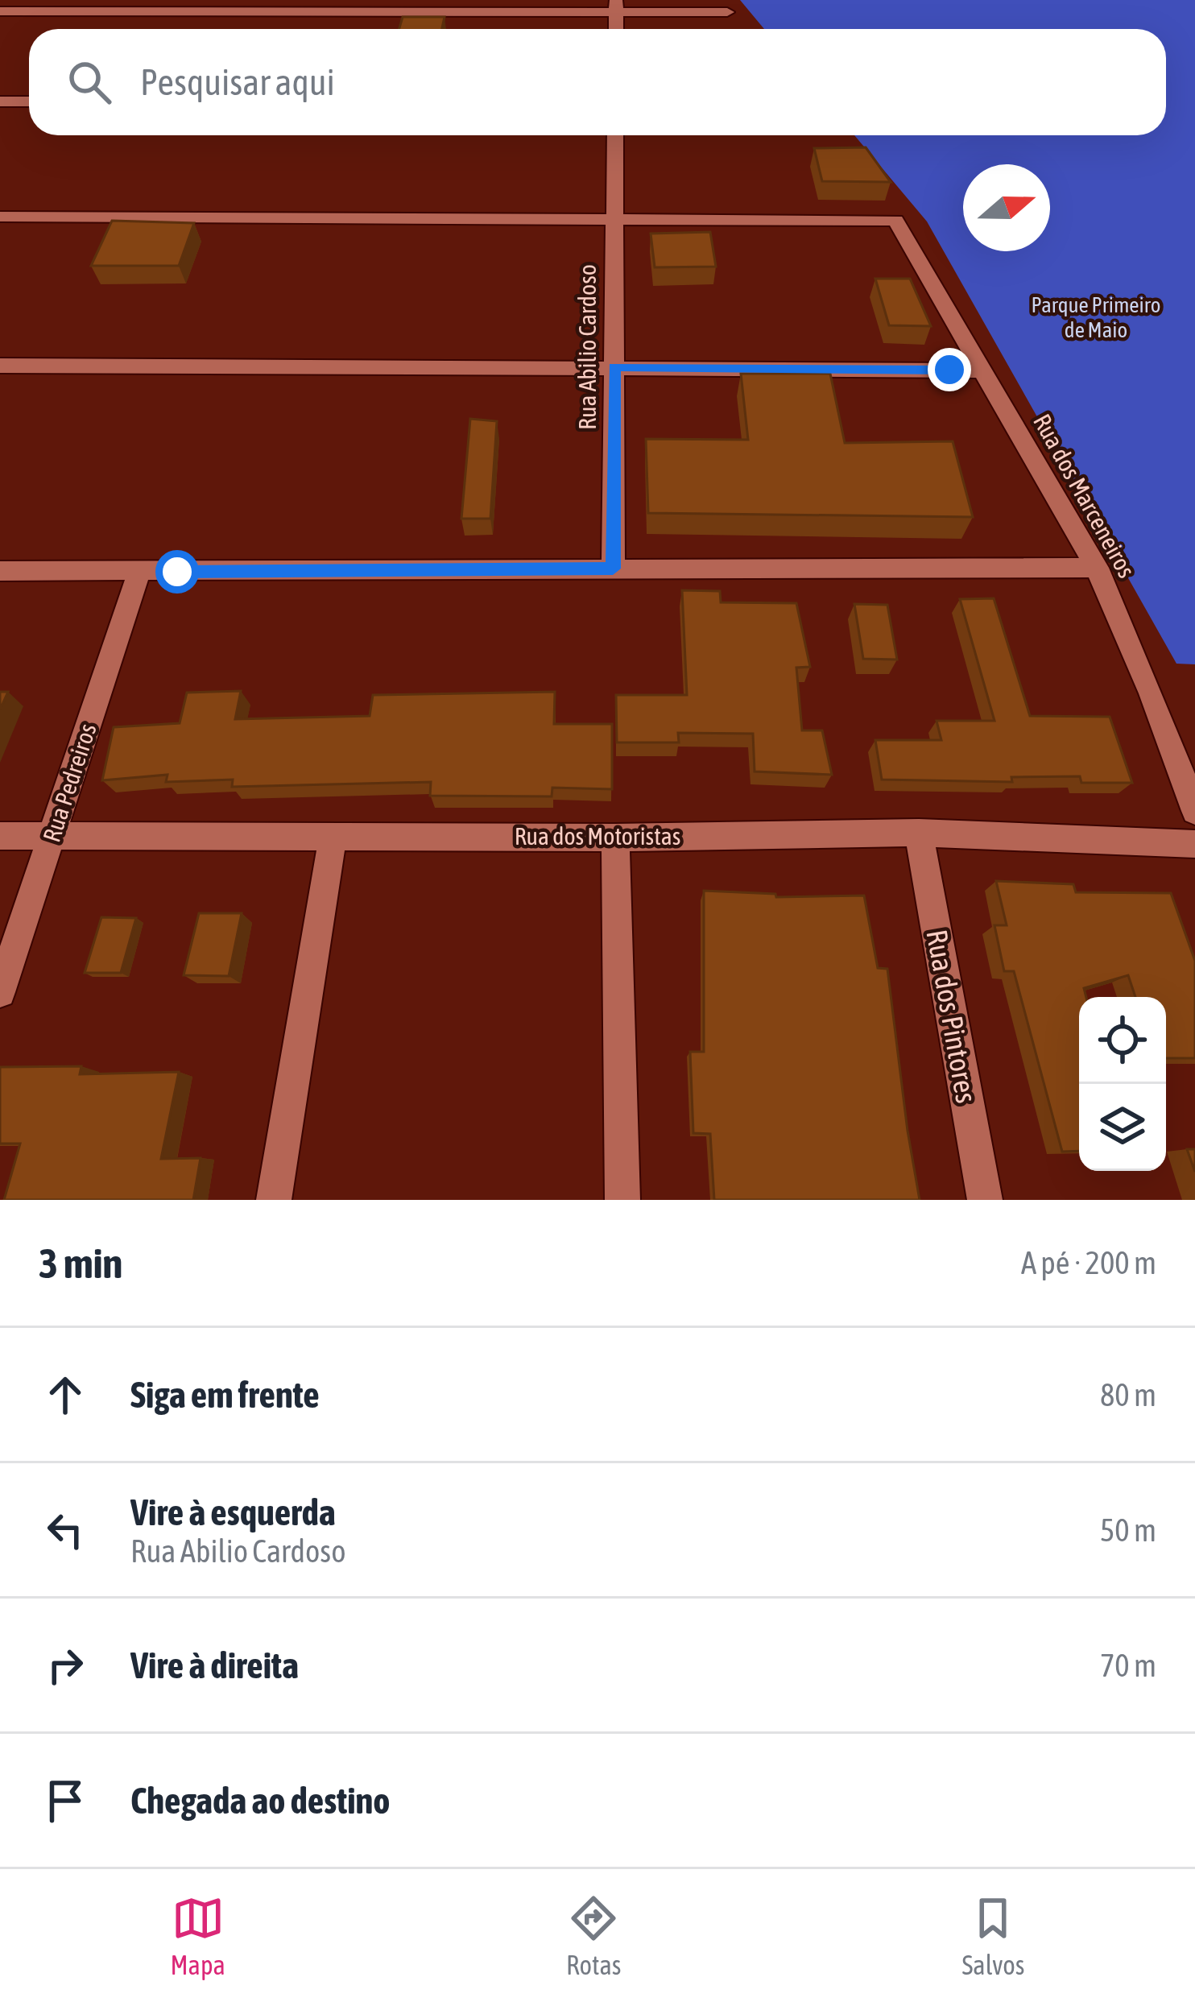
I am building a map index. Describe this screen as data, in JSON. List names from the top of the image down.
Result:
{
  "streets": {
    "street": [
      "Rua Abilio Cardoso",
      "Rua dos Marceneiros",
      "Rua Pedreiros",
      "Rua dos Motoristas",
      "Rua dos Pintores"
    ]
  },
  "crossings": [
    ["Rua Abilio Cardoso", "Rua dos Marceneiros"],
    ["Rua Pedreiros", "Rua dos Motoristas"],
    ["Rua dos Motoristas", "Rua dos Pintores"]
  ],
  "parks": ["Parque Primeiro de Maio"],
  "north": "right",
  "page": {
    "search": "Pesquisar aqui",
    "heading": ["3 min", "A pé · 200 m"],
    "list": [
      ["Siga em frente", "80 m"],
      ["Vire à esquerda", "Rua Abilio Cardoso", "50 m"],
      ["Vire à direita", "70 m"],
      "Chegada ao destino"
    ],
    "nav": ["Mapa", "Rotas", "Salvos"]
  }
}
